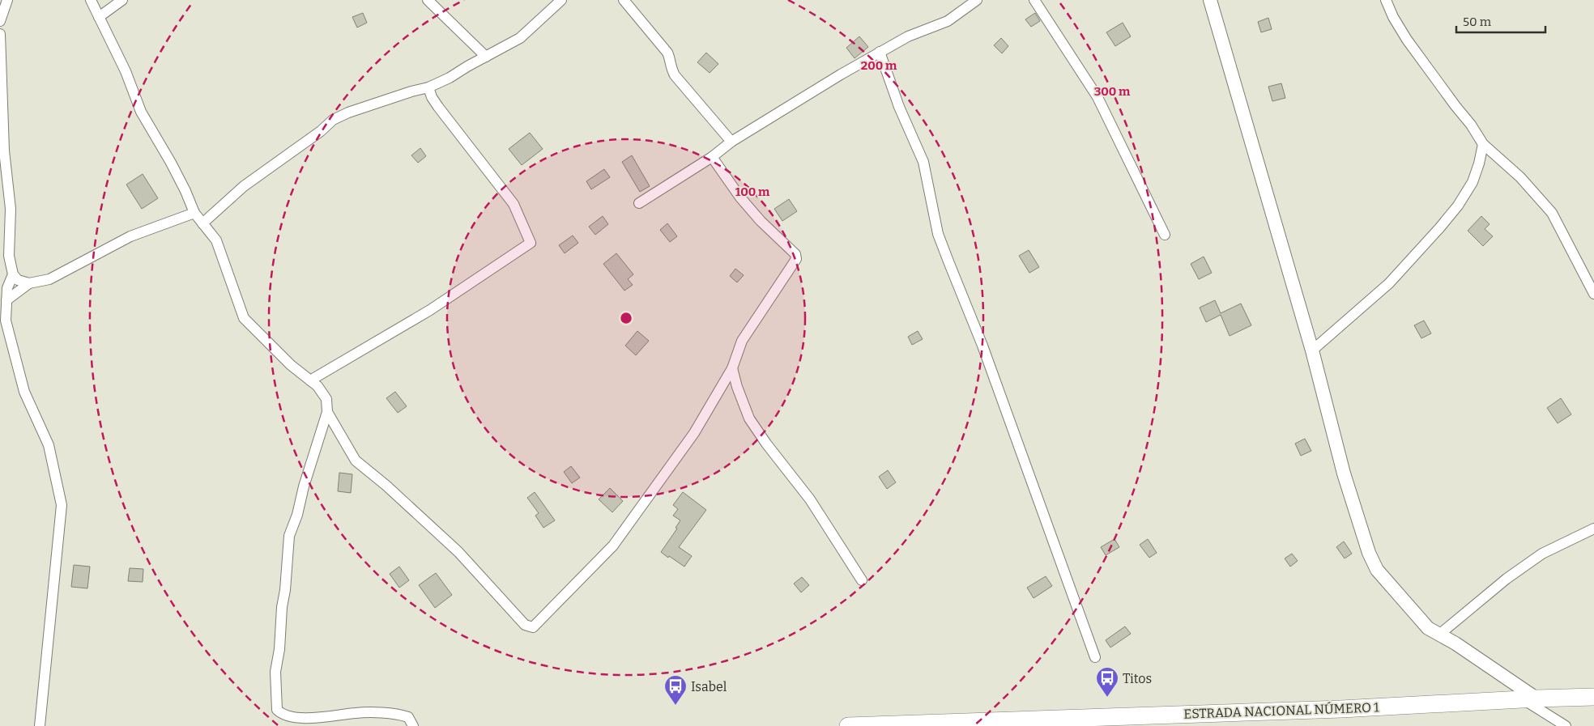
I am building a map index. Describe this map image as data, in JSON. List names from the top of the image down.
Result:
{
  "streets": {
    "highway": ["ESTRADA NACIONAL NÚMERO 1"]
  },
  "places": {
    "bus stop": ["Titos", "Isabel"]
  },
  "scale_bar": "50 m",
  "rings": ["200 m", "300 m", "100 m"]
}
